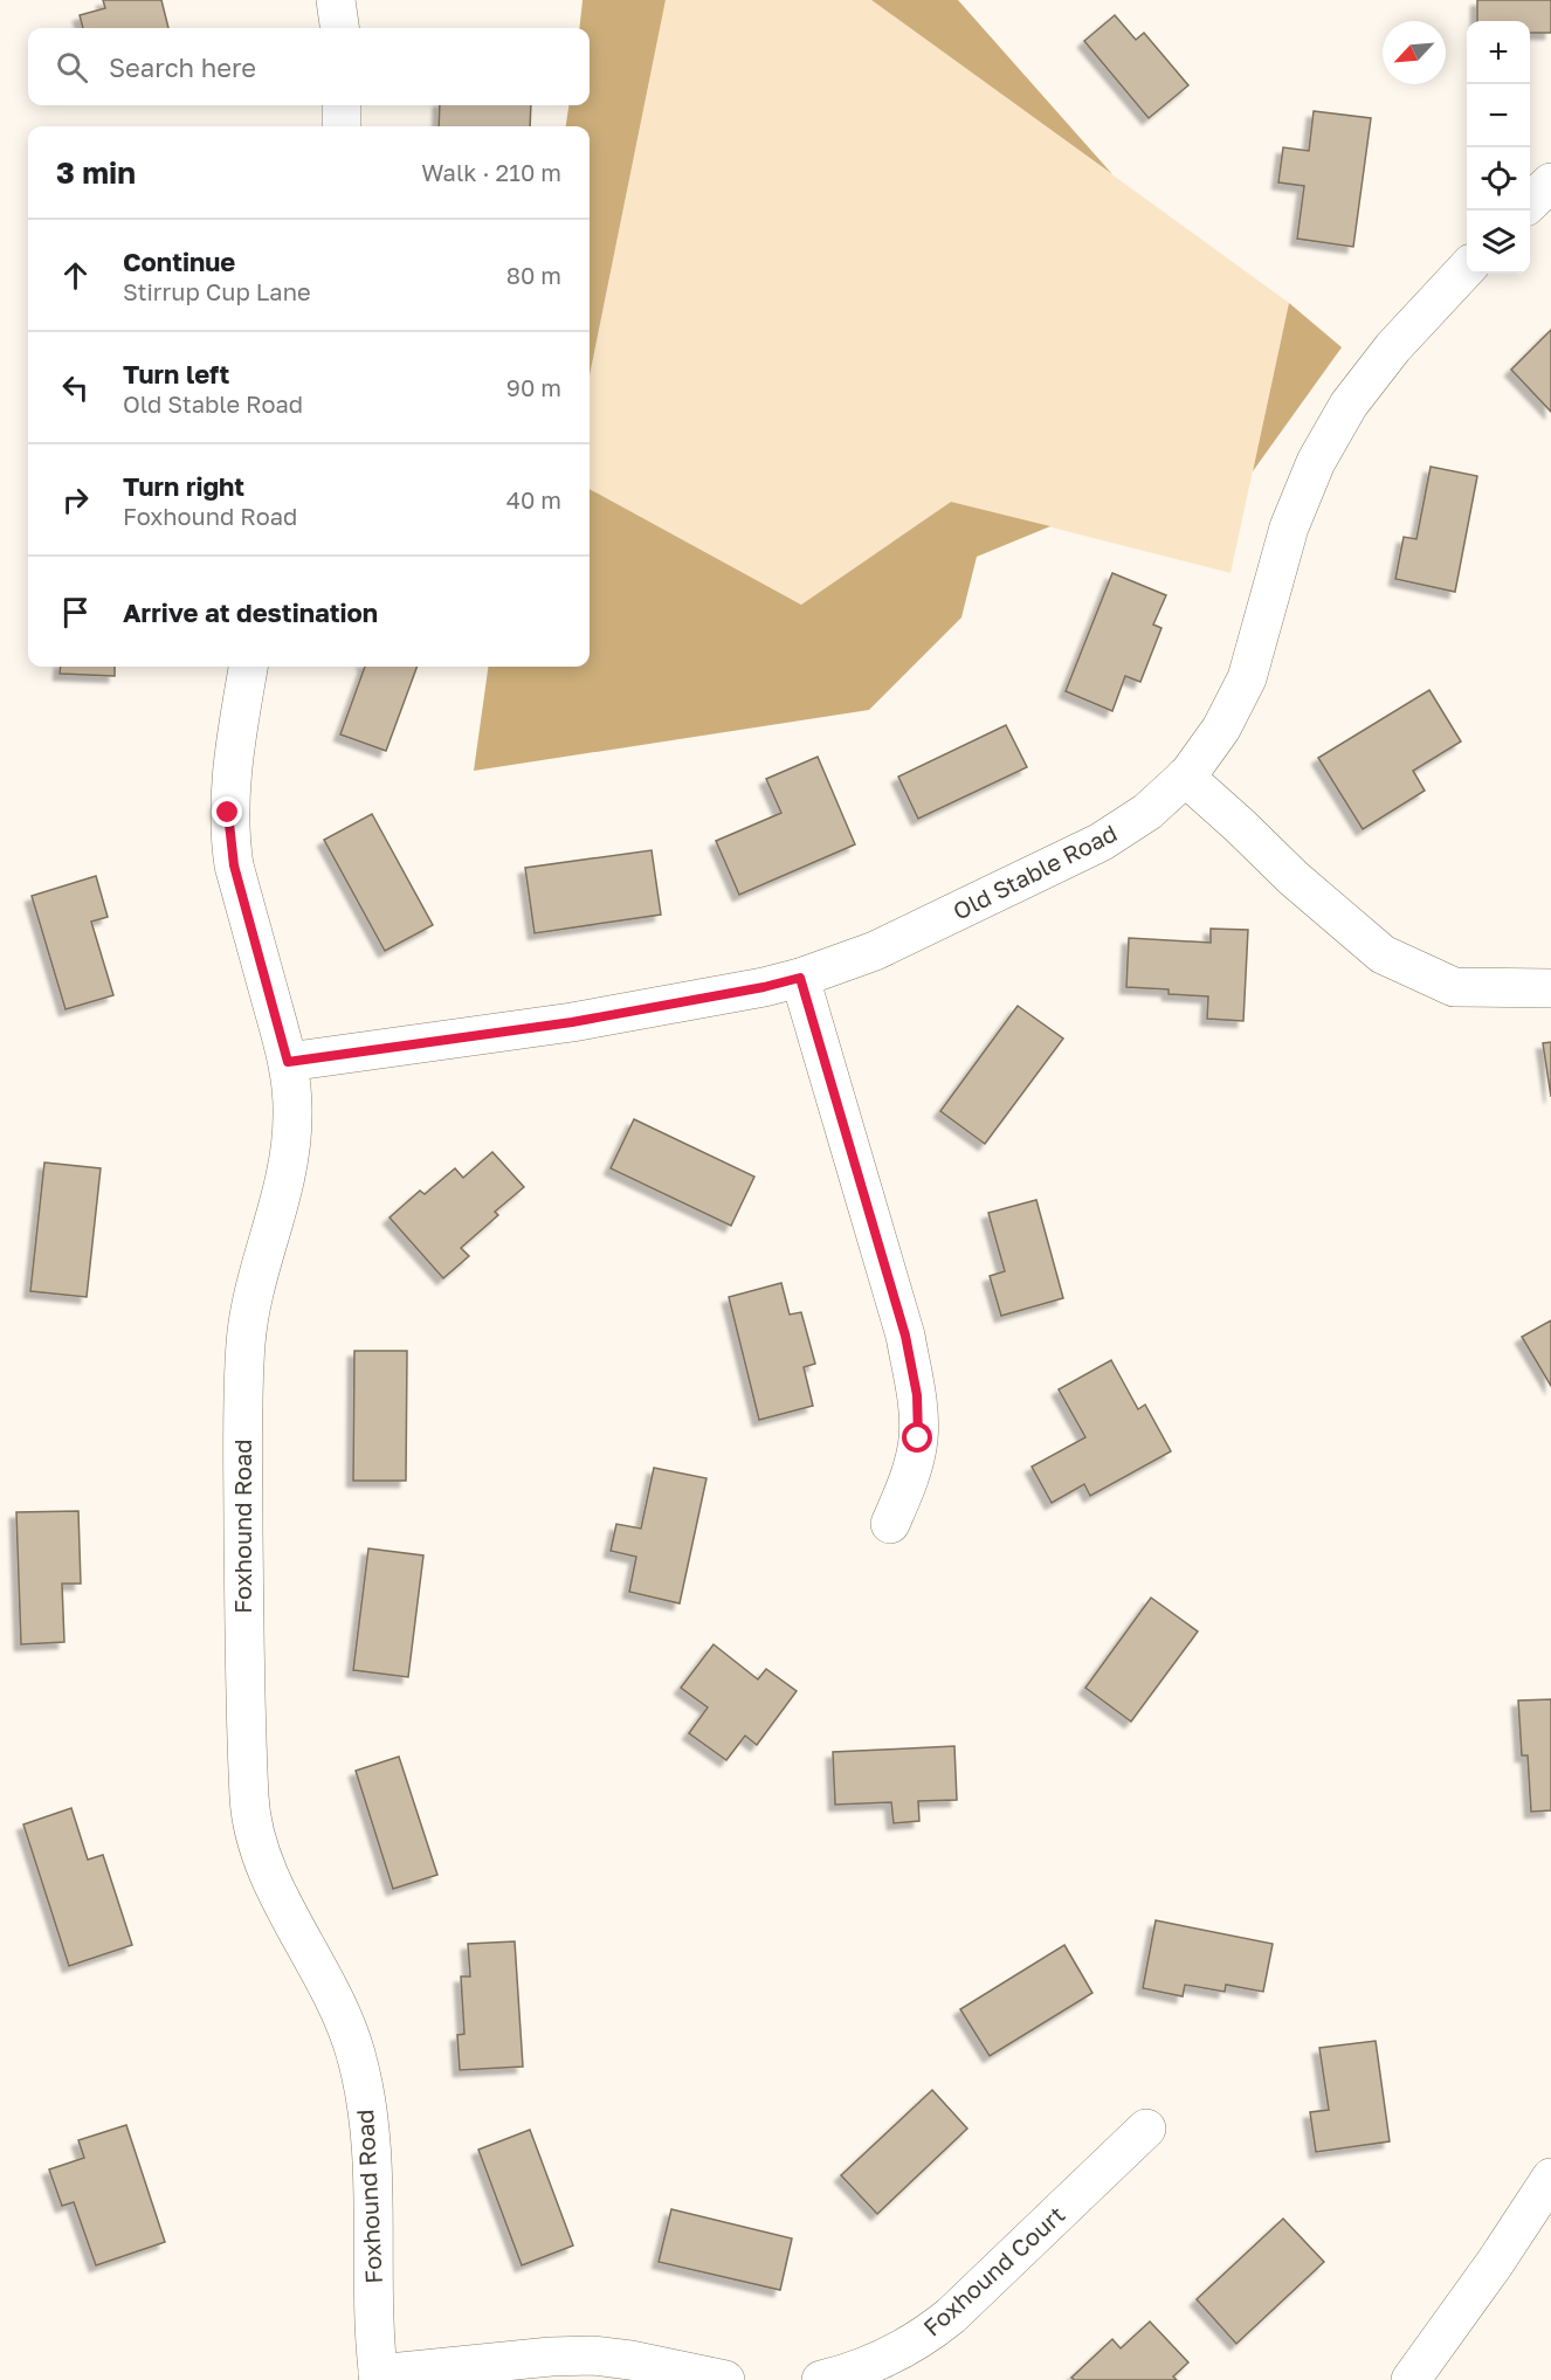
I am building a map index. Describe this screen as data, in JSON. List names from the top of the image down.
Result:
{
  "streets": {
    "street": ["Old Stable Road", "Foxhound Road", "Foxhound Court"]
  },
  "crossings": [
    ["Old Stable Road", "Foxhound Road"]
  ],
  "north": "bottom left",
  "page": {
    "map_buttons": ["+", "−"],
    "search": "Search here",
    "heading": ["3 min", "Walk · 210 m"],
    "list": [
      ["Continue", "Stirrup Cup Lane", "80 m"],
      ["Turn left", "Old Stable Road", "90 m"],
      ["Turn right", "Foxhound Road", "40 m"],
      "Arrive at destination"
    ]
  }
}
